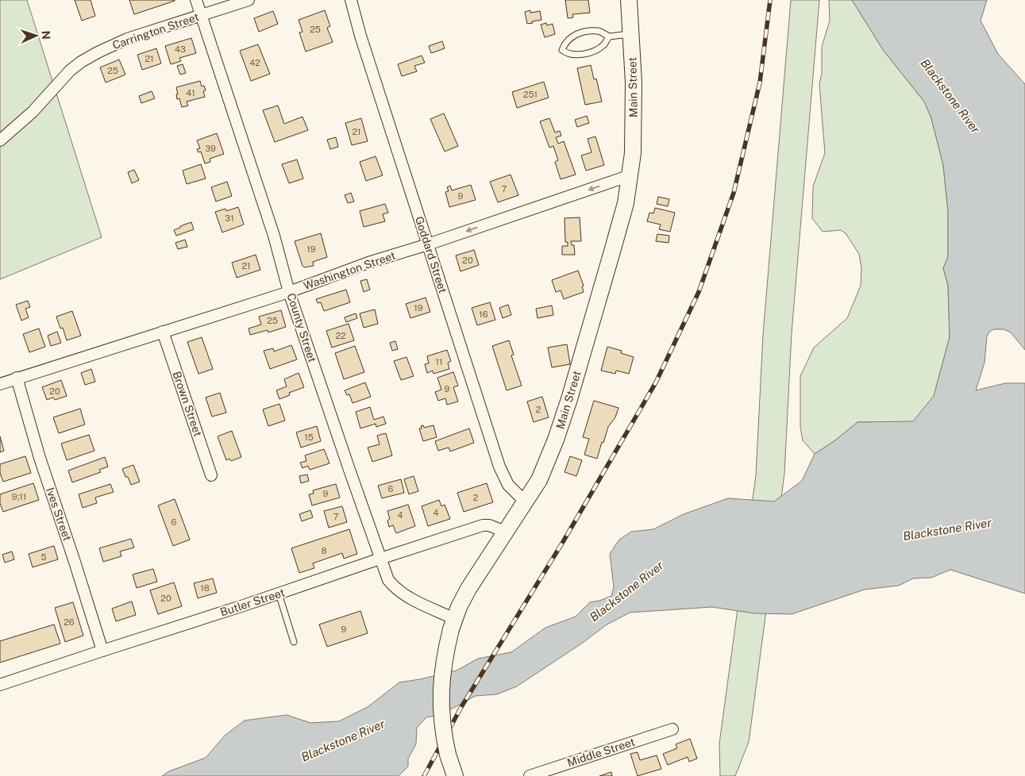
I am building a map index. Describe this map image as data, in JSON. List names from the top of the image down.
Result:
{
  "streets": {
    "main road": ["Main Street"],
    "street": [
      "Carrington Street",
      "Goddard Street",
      "Washington Street",
      "County Street",
      "Brown Street",
      "Ives Street",
      "Butler Street",
      "Middle Street"
    ]
  },
  "crossings": [
    ["Carrington Street", "County Street"],
    ["Main Street", "Goddard Street"],
    ["Main Street", "Washington Street"],
    ["Main Street", "County Street"],
    ["Main Street", "Butler Street"],
    ["Goddard Street", "Washington Street"],
    ["Washington Street", "County Street"],
    ["Washington Street", "Brown Street"],
    ["Washington Street", "Ives Street"],
    ["County Street", "Butler Street"],
    ["Ives Street", "Butler Street"]
  ],
  "water": ["Blackstone River"],
  "house_numbers": [
    "25",
    "43",
    "21",
    "42",
    "25",
    "41",
    "251",
    "21",
    "39",
    "7",
    "9",
    "31",
    "19",
    "20",
    "21",
    "19",
    "16",
    "25",
    "22",
    "11",
    "9",
    "20",
    "2",
    "15",
    "6",
    "9",
    "9;11",
    "2",
    "4",
    "4",
    "7",
    "6",
    "8",
    "5",
    "18",
    "20",
    "26",
    "9"
  ],
  "north": "right"
}
